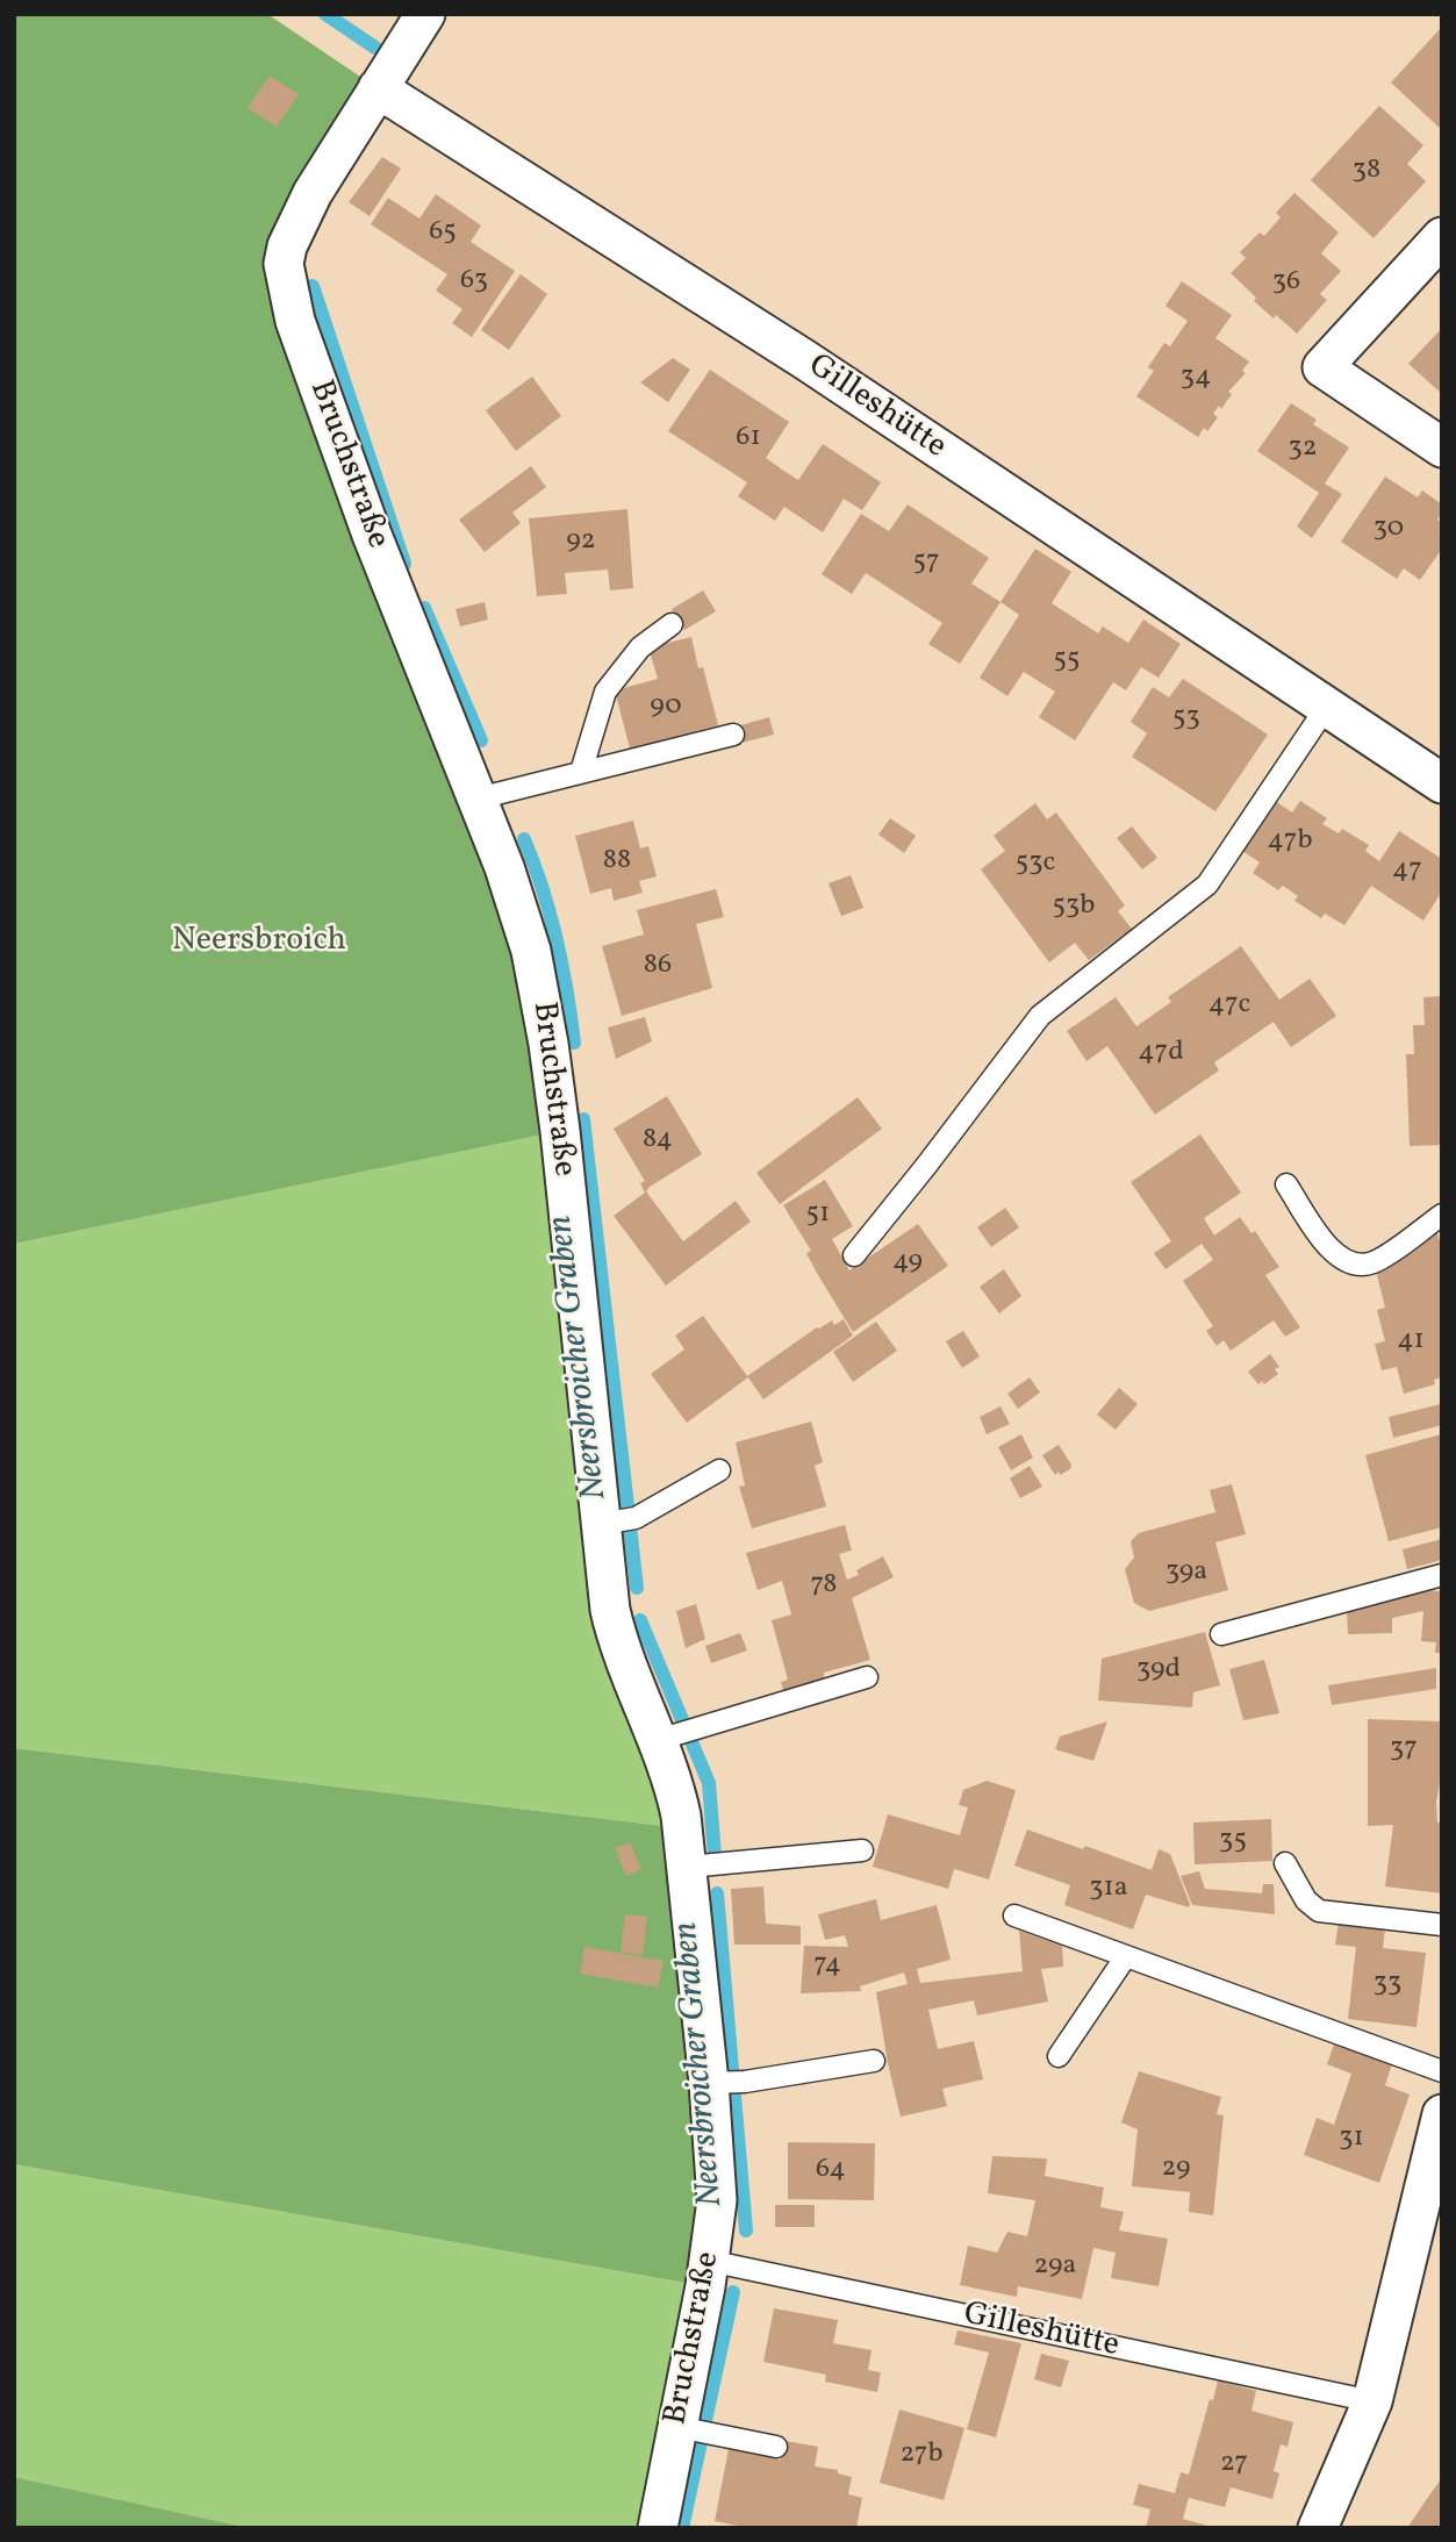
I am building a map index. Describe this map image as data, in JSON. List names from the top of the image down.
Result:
{
  "streets": {
    "street": ["Gilleshütte", "Bruchstraße"]
  },
  "crossings": [
    ["Gilleshütte", "Bruchstraße"]
  ],
  "water": ["Neersbroicher Graben"],
  "parks": ["Neersbroich"],
  "house_numbers": [
    "38",
    "65",
    "63",
    "36",
    "34",
    "61",
    "32",
    "30",
    "92",
    "57",
    "55",
    "90",
    "53",
    "47b",
    "88",
    "53c",
    "47",
    "53b",
    "86",
    "47c",
    "47d",
    "84",
    "51",
    "49",
    "41",
    "39a",
    "78",
    "39d",
    "37",
    "35",
    "31a",
    "74",
    "33",
    "31",
    "29",
    "64",
    "29a",
    "27b",
    "27"
  ]
}
